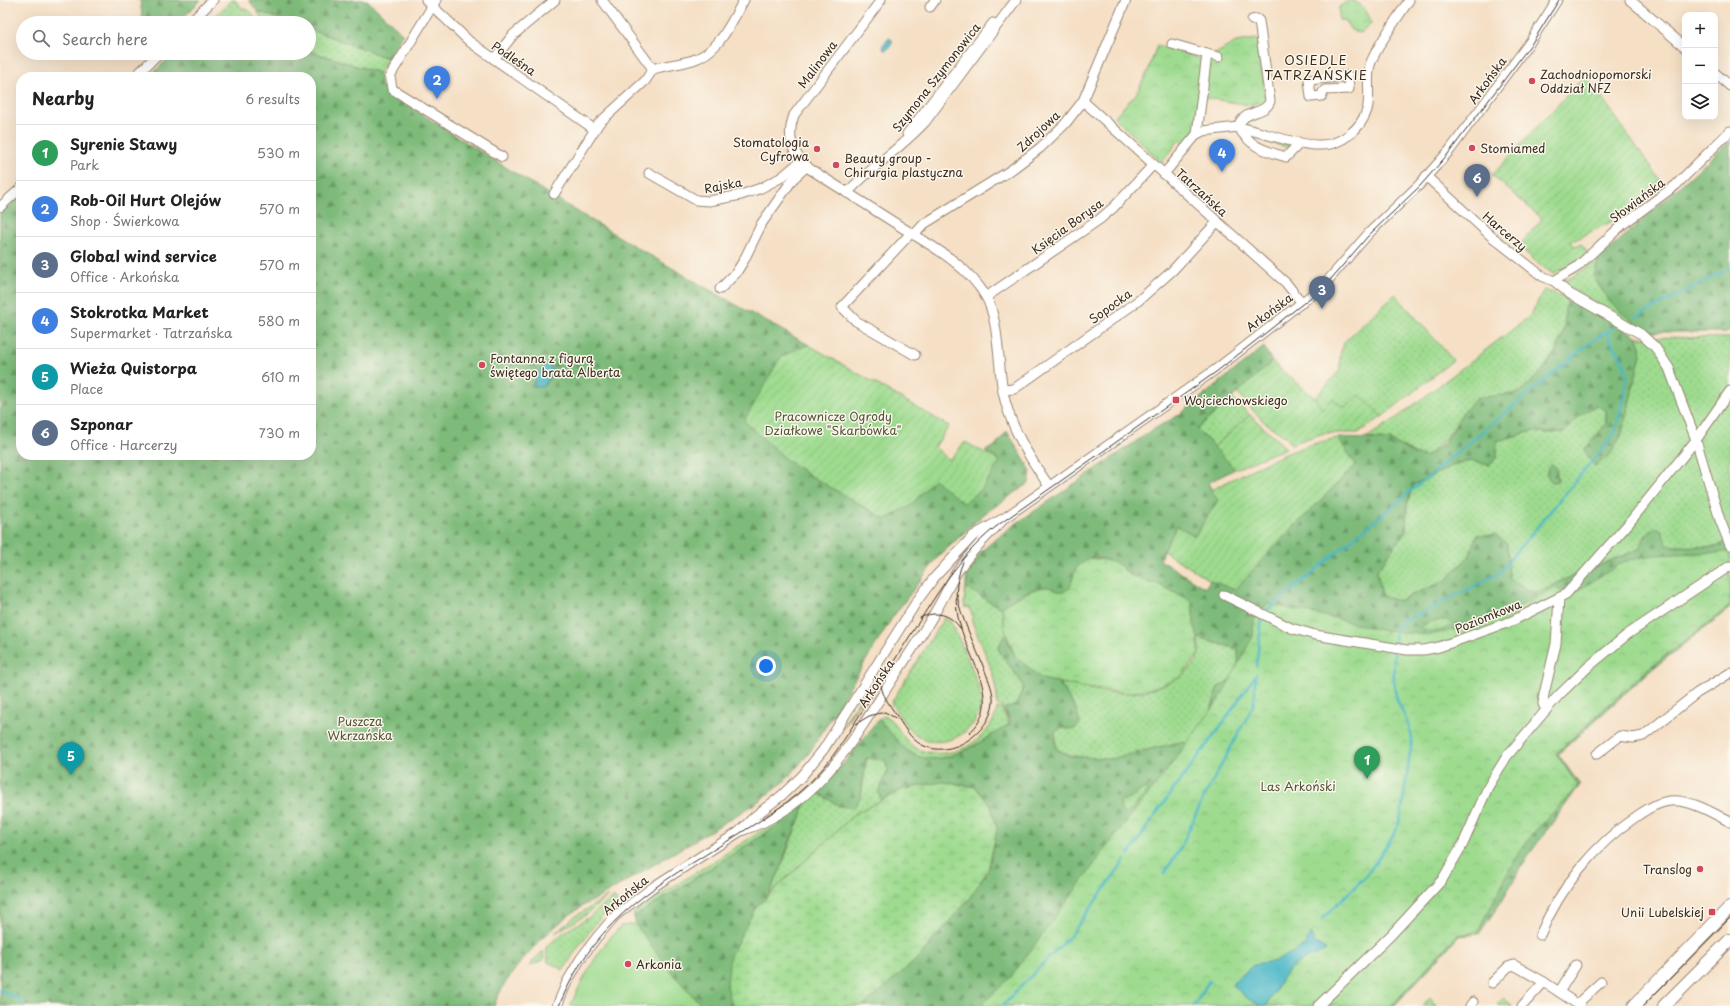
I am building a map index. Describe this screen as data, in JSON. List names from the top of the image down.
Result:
{
  "streets": {
    "street": [
      "Podleśna",
      "Malinowa",
      "Szymona Szymonowica",
      "Arkońska",
      "Zdrojowa",
      "Rajska",
      "Tatrzańska",
      "Słowiańska",
      "Księcia Borysa",
      "Harcerzy",
      "Sopocka",
      "Poziomkowa"
    ]
  },
  "crossings": [
    ["Malinowa", "Rajska"],
    ["Arkońska", "Tatrzańska"],
    ["Arkońska", "Harcerzy"],
    ["Zdrojowa", "Tatrzańska"],
    ["Tatrzańska", "Księcia Borysa"],
    ["Tatrzańska", "Sopocka"],
    ["Słowiańska", "Harcerzy"],
    ["Harcerzy", "Poziomkowa"]
  ],
  "districts": ["OSIEDLE TATRZAŃSKIE"],
  "parks": ["Pracownicze Ogrody Działkowe \"Skarbówka\"", "Puszcza Wkrzańska", "Las Arkoński"],
  "places": {
    "other": [
      "Zachodniopomorski Oddział NFZ",
      "Stomiamed",
      "Stomatologia Cyfrowa",
      "Beauty group - Chirurgia plastyczna",
      "Fontanna z figurą świętego brata Alberta",
      "Translog",
      "Arkonia"
    ],
    "transit": ["Wojciechowskiego", "Unii Lubelskiej"]
  },
  "page": {
    "map_buttons": ["+", "−"],
    "search": "Search here",
    "pins": [
      "2",
      "4",
      "6",
      "3",
      "5",
      "1"
    ],
    "heading": ["Nearby", "6 results"],
    "list": [
      {
        "mark": "1",
        "name": "Syrenie Stawy",
        "note": "Park",
        "value": "530 m"
      },
      {
        "mark": "2",
        "name": "Rob-Oil Hurt Olejów",
        "note": "Shop · Świerkowa",
        "value": "570 m"
      },
      {
        "mark": "3",
        "name": "Global wind service",
        "note": "Office · Arkońska",
        "value": "570 m"
      },
      {
        "mark": "4",
        "name": "Stokrotka Market",
        "note": "Supermarket · Tatrzańska",
        "value": "580 m"
      },
      {
        "mark": "5",
        "name": "Wieża Quistorpa",
        "note": "Place",
        "value": "610 m"
      },
      {
        "mark": "6",
        "name": "Szponar",
        "note": "Office · Harcerzy",
        "value": "730 m"
      }
    ]
  }
}
